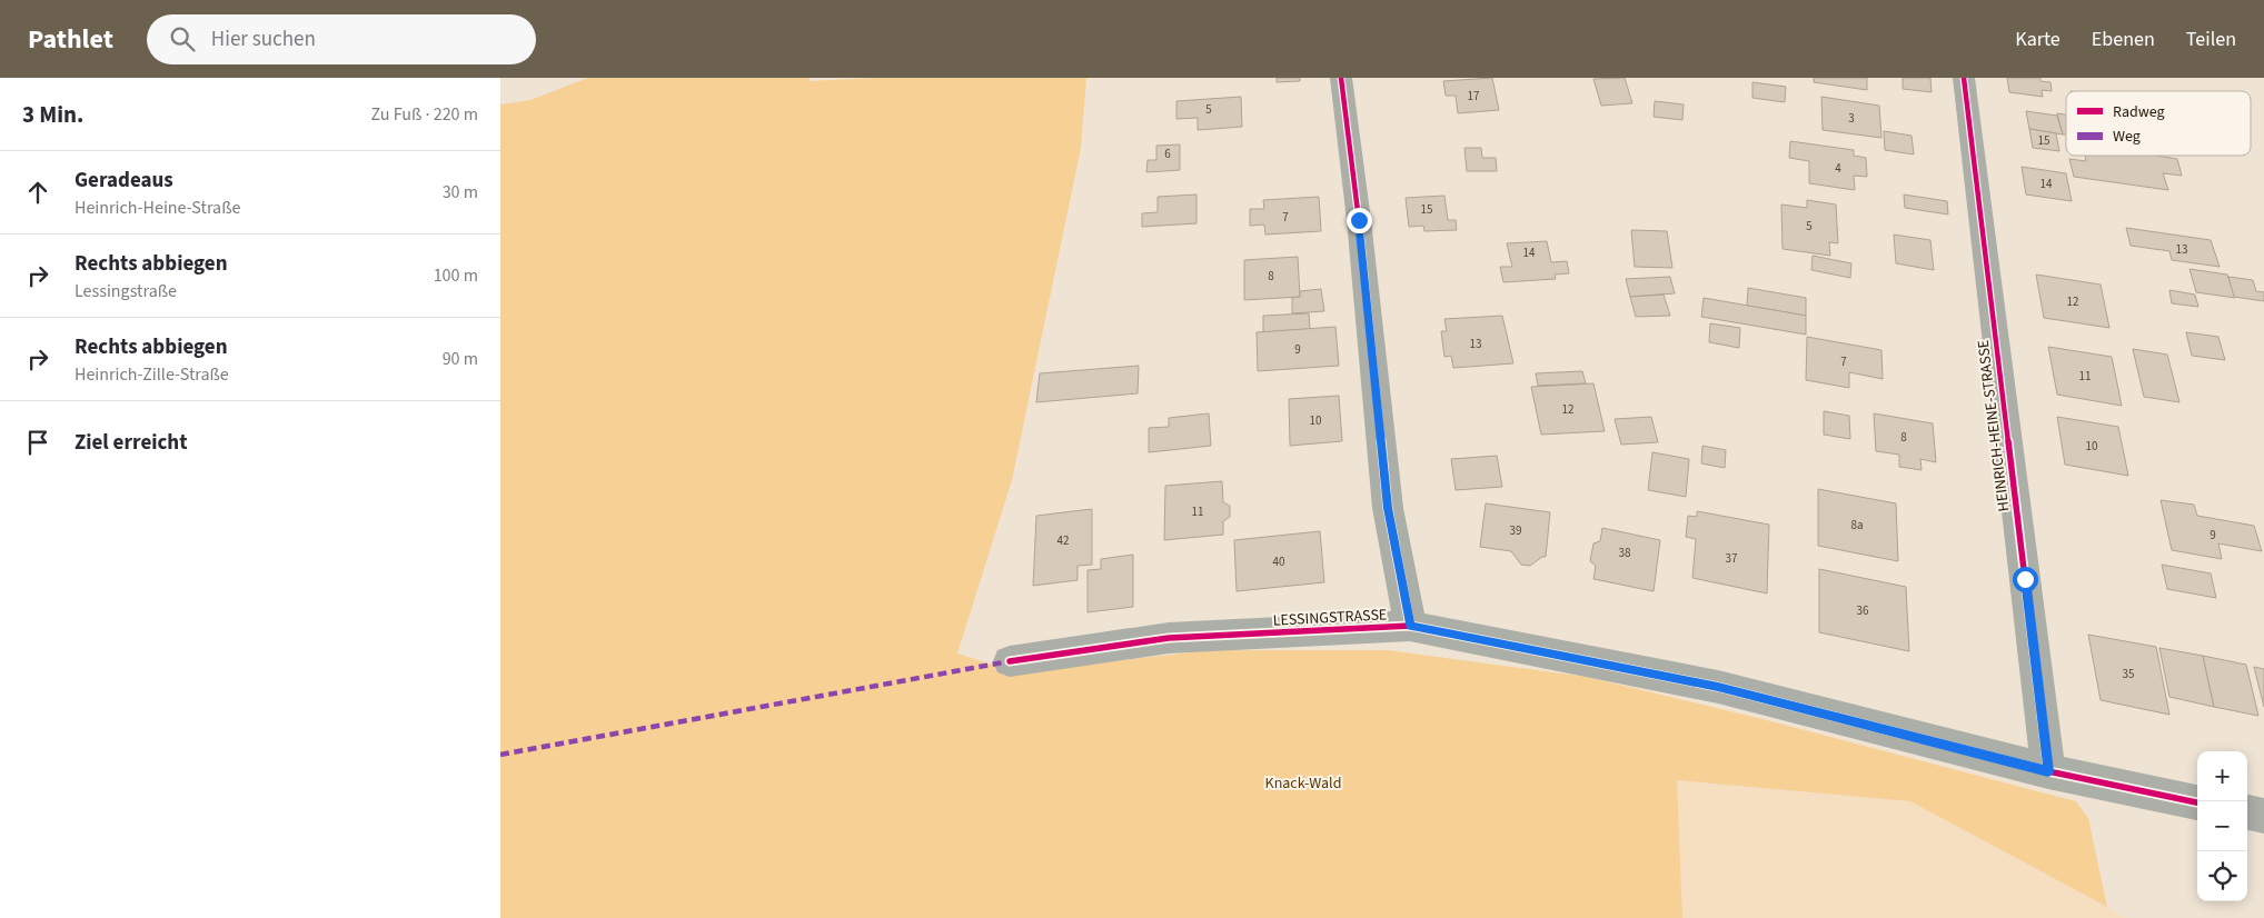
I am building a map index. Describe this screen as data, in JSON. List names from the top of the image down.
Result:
{
  "streets": {
    "street": ["HEINRICH-HEINE-STRASSE", "LESSINGSTRASSE"]
  },
  "crossings": [
    ["HEINRICH-HEINE-STRASSE", "LESSINGSTRASSE"]
  ],
  "parks": ["Knack-Wald"],
  "house_numbers": [
    "17",
    "5",
    "3",
    "15",
    "6",
    "4",
    "14",
    "15",
    "7",
    "5",
    "13",
    "14",
    "8",
    "12",
    "13",
    "9",
    "7",
    "11",
    "12",
    "10",
    "8",
    "10",
    "11",
    "8a",
    "39",
    "9",
    "42",
    "38",
    "37",
    "40",
    "36",
    "35"
  ],
  "legend": ["Radweg", "Weg"],
  "page": {
    "header": "Pathlet",
    "search": "Hier suchen",
    "nav": ["Karte", "Ebenen", "Teilen"],
    "heading": ["3 Min.", "Zu Fuß · 220 m"],
    "list": [
      ["Geradeaus", "Heinrich-Heine-Straße", "30 m"],
      ["Rechts abbiegen", "Lessingstraße", "100 m"],
      ["Rechts abbiegen", "Heinrich-Zille-Straße", "90 m"],
      "Ziel erreicht"
    ],
    "map_buttons": ["+", "−"]
  }
}
